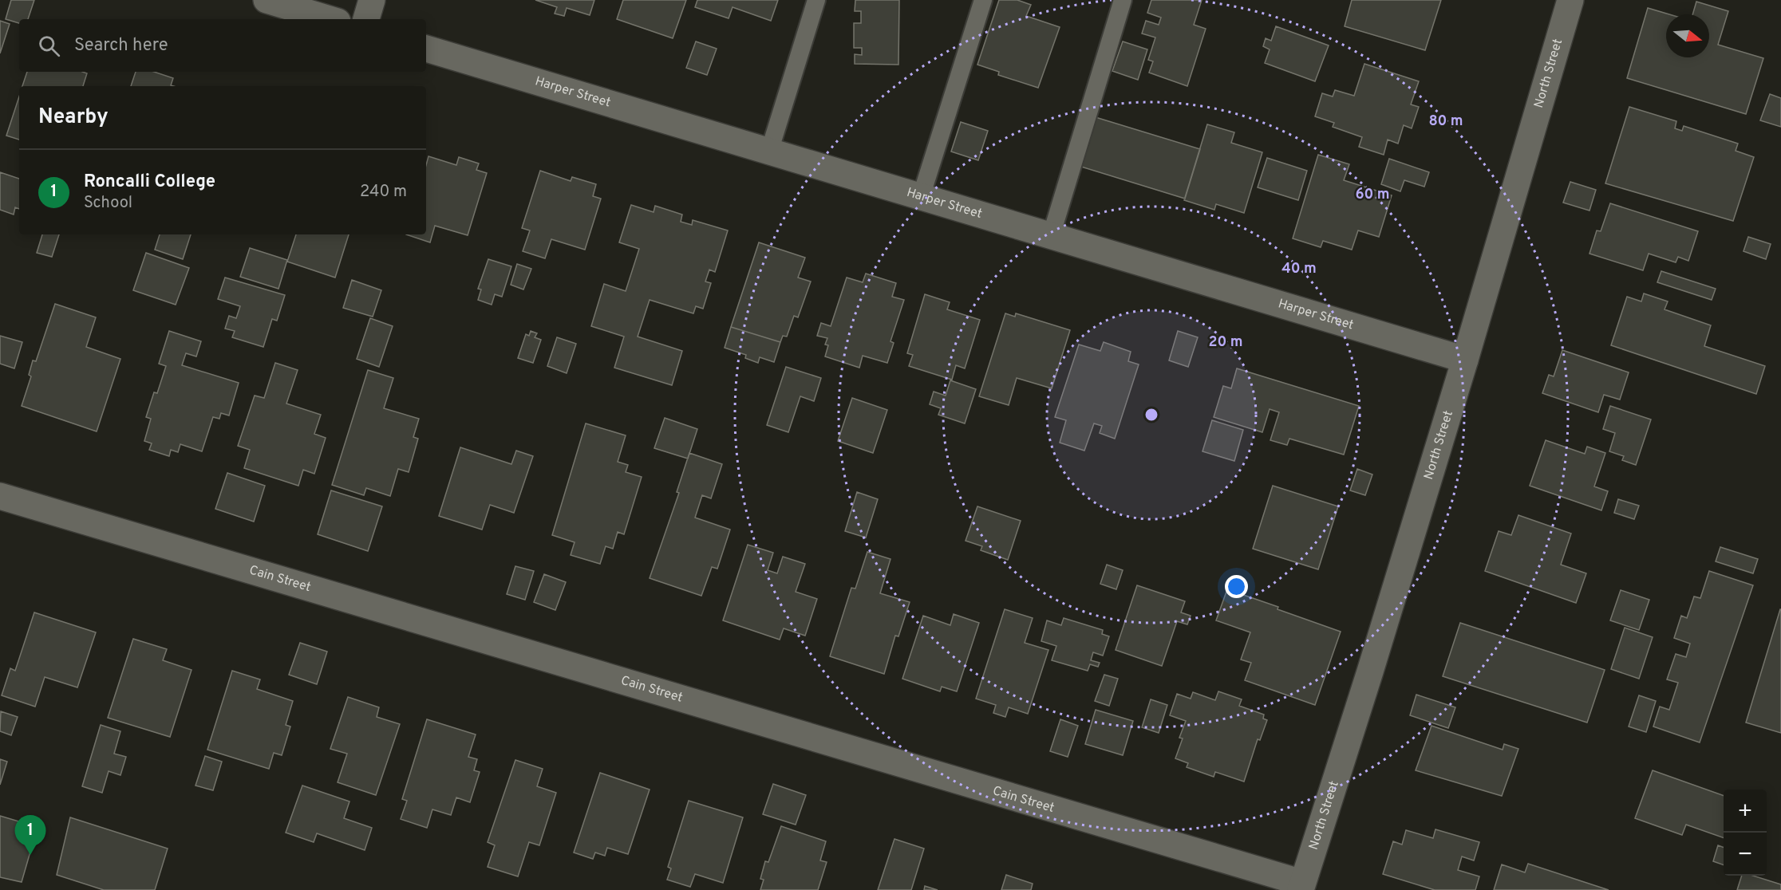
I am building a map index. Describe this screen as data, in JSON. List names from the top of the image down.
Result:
{
  "streets": {
    "street": ["North Street", "Harper Street", "Cain Street"]
  },
  "crossings": [
    ["North Street", "Harper Street"],
    ["North Street", "Cain Street"]
  ],
  "north": "right",
  "page": {
    "search": "Search here",
    "heading": "Nearby",
    "list": [
      {
        "mark": "1",
        "name": "Roncalli College",
        "note": "School",
        "value": "240 m"
      }
    ],
    "map_buttons": ["+", "−"],
    "pins": "1"
  },
  "rings": [
    "80 m",
    "60 m",
    "40 m",
    "20 m"
  ]
}
